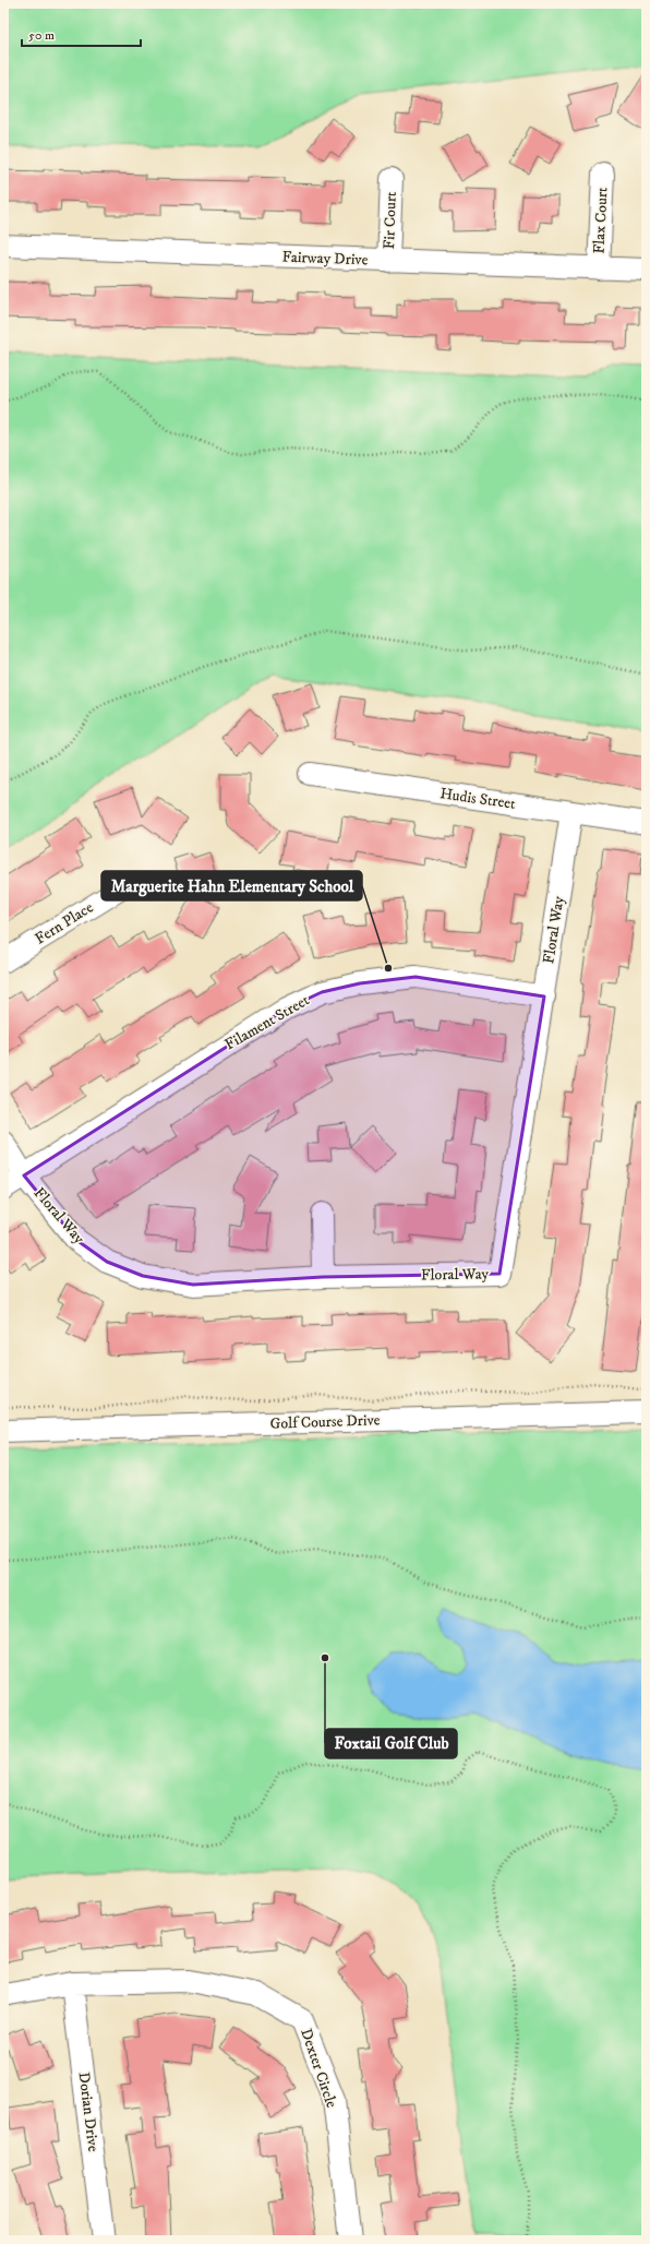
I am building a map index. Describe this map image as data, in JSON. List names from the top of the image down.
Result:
{
  "streets": {
    "street": [
      "Fir Court",
      "Flax Court",
      "Fairway Drive",
      "Hudis Street",
      "Fern Place",
      "Floral Way",
      "Filament Street",
      "Golf Course Drive",
      "Dexter Circle",
      "Dorian Drive"
    ]
  },
  "crossings": [
    ["Fir Court", "Fairway Drive"],
    ["Flax Court", "Fairway Drive"],
    ["Hudis Street", "Floral Way"],
    ["Floral Way", "Filament Street"],
    ["Dexter Circle", "Dorian Drive"]
  ],
  "places": ["Marguerite Hahn Elementary School", "Foxtail Golf Club"],
  "scale_bar": "50 m"
}
